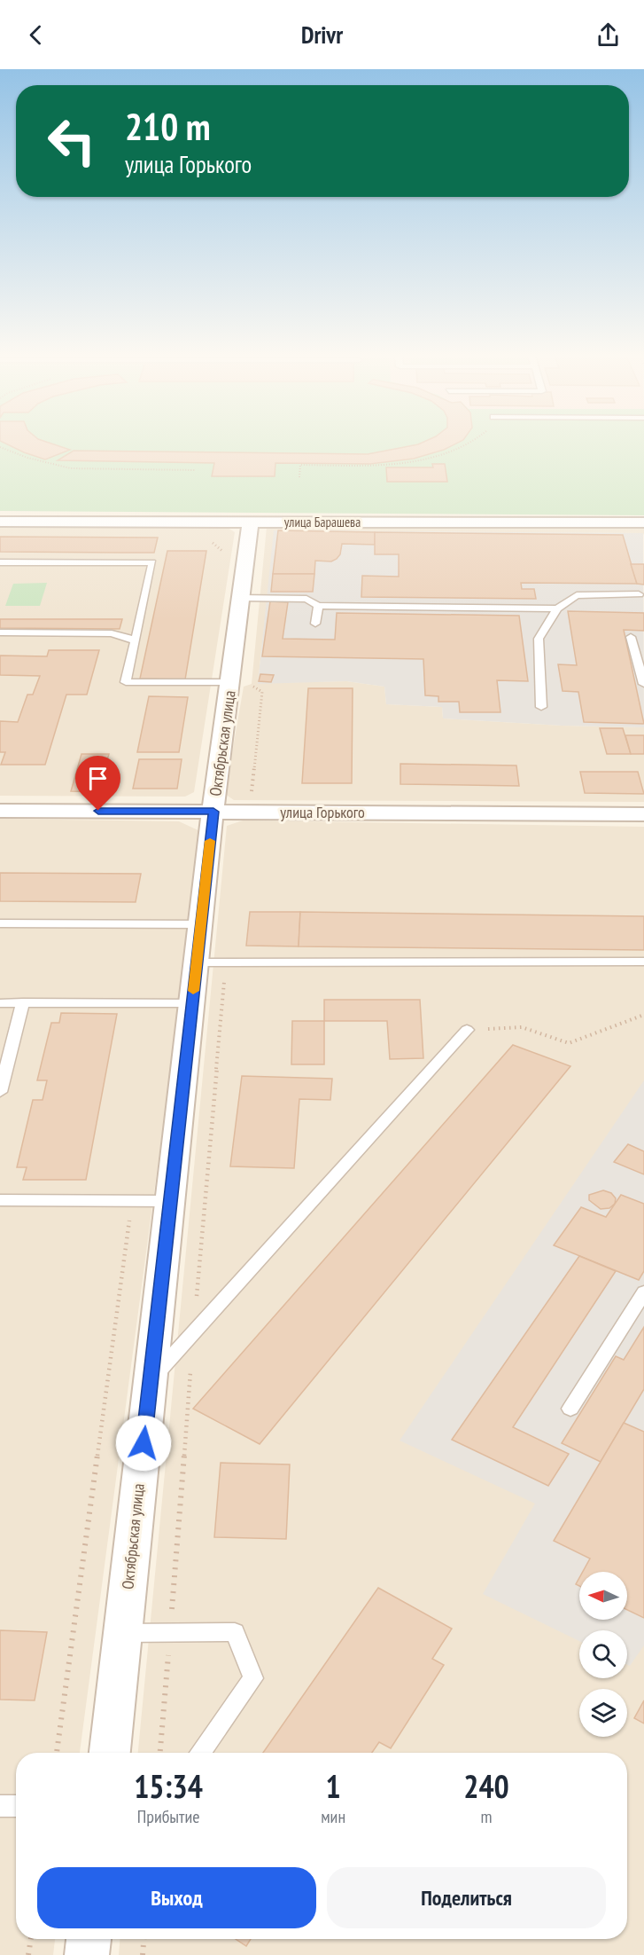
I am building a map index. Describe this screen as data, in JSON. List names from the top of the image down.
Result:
{
  "streets": {
    "street": ["улица Барашева", "Октябрьская улица", "улица Горького"]
  },
  "crossings": [
    ["улица Барашева", "Октябрьская улица"],
    ["Октябрьская улица", "улица Горького"]
  ],
  "north": "left",
  "page": {
    "header": "Drivr",
    "turn": ["210 m", "улица Горького"],
    "eta": [
      "15:34",
      "Прибытие",
      "1",
      "мин",
      "240",
      "m"
    ],
    "buttons": ["Выход", "Поделиться"]
  }
}
